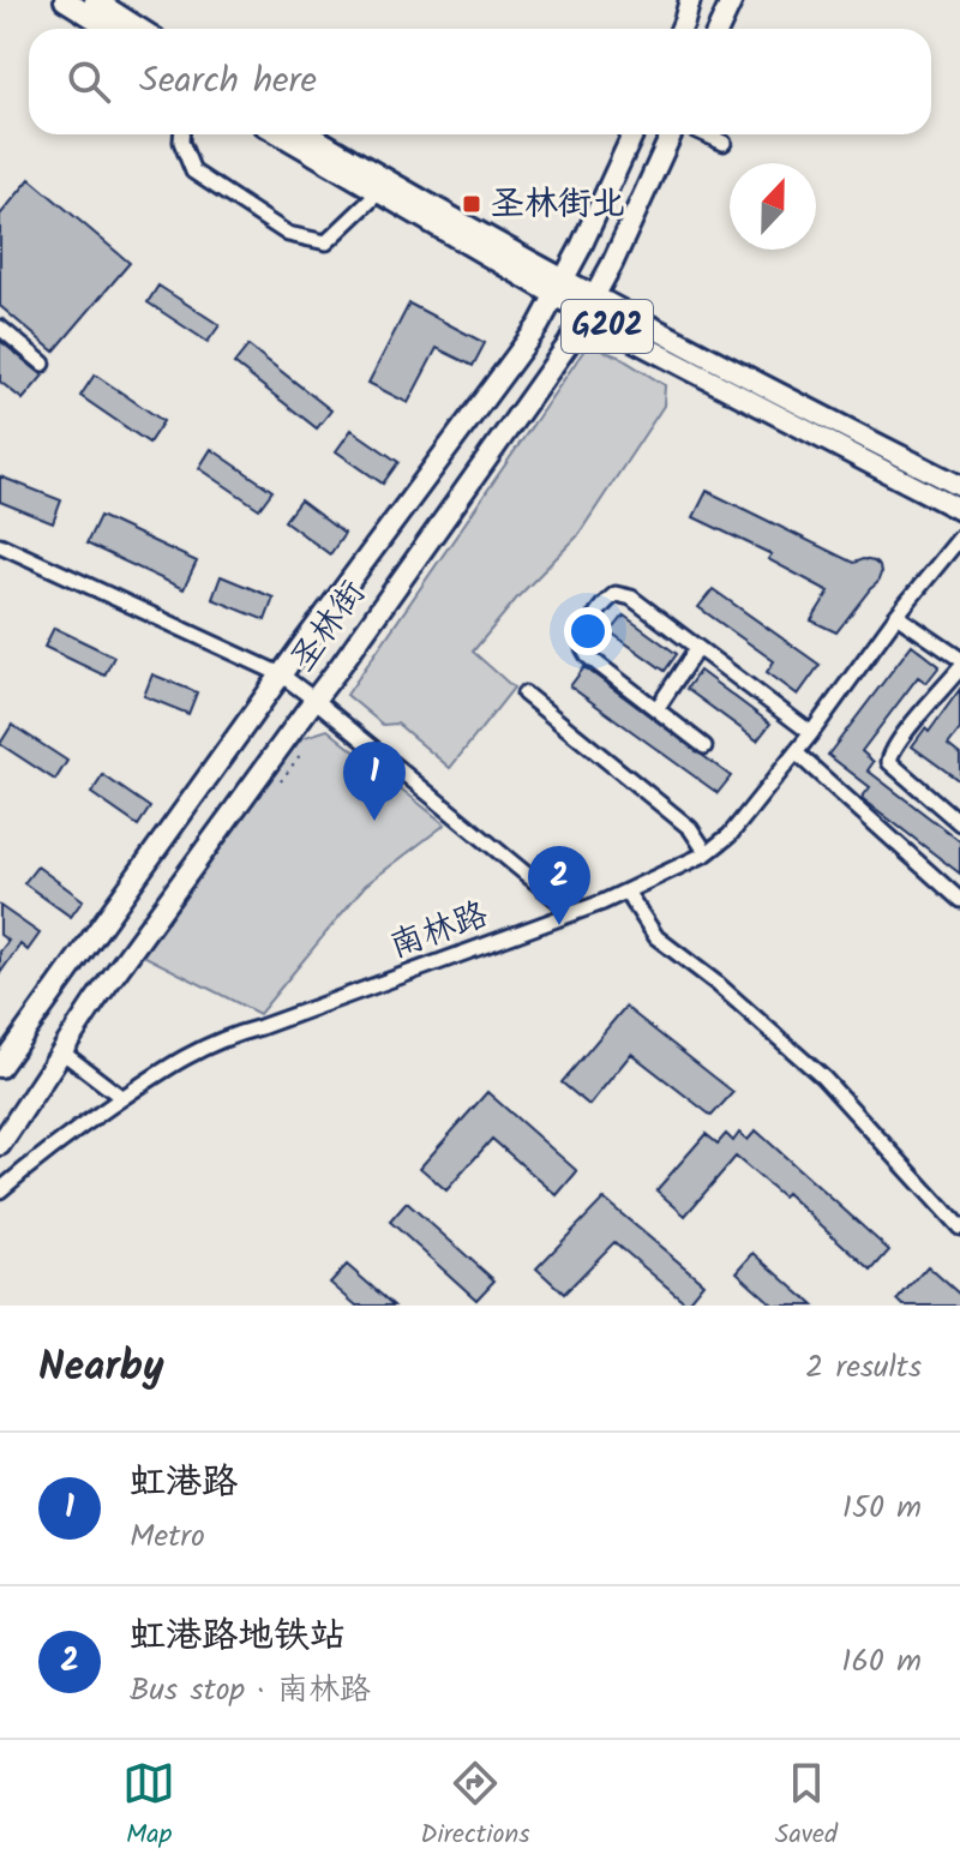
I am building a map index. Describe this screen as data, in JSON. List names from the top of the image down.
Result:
{
  "streets": {
    "highway": ["G202", "圣林街"],
    "street": ["南林路"]
  },
  "crossings": [
    ["G202", "圣林街"]
  ],
  "places": {
    "transit": ["圣林街北"]
  },
  "north": "top",
  "page": {
    "search": "Search here",
    "pins": ["1", "2"],
    "heading": ["Nearby", "2 results"],
    "list": [
      {
        "mark": "1",
        "name": "虹港路",
        "note": "Metro",
        "value": "150 m"
      },
      {
        "mark": "2",
        "name": "虹港路地铁站",
        "note": "Bus stop · 南林路",
        "value": "160 m"
      }
    ],
    "nav": ["Map", "Directions", "Saved"]
  }
}
